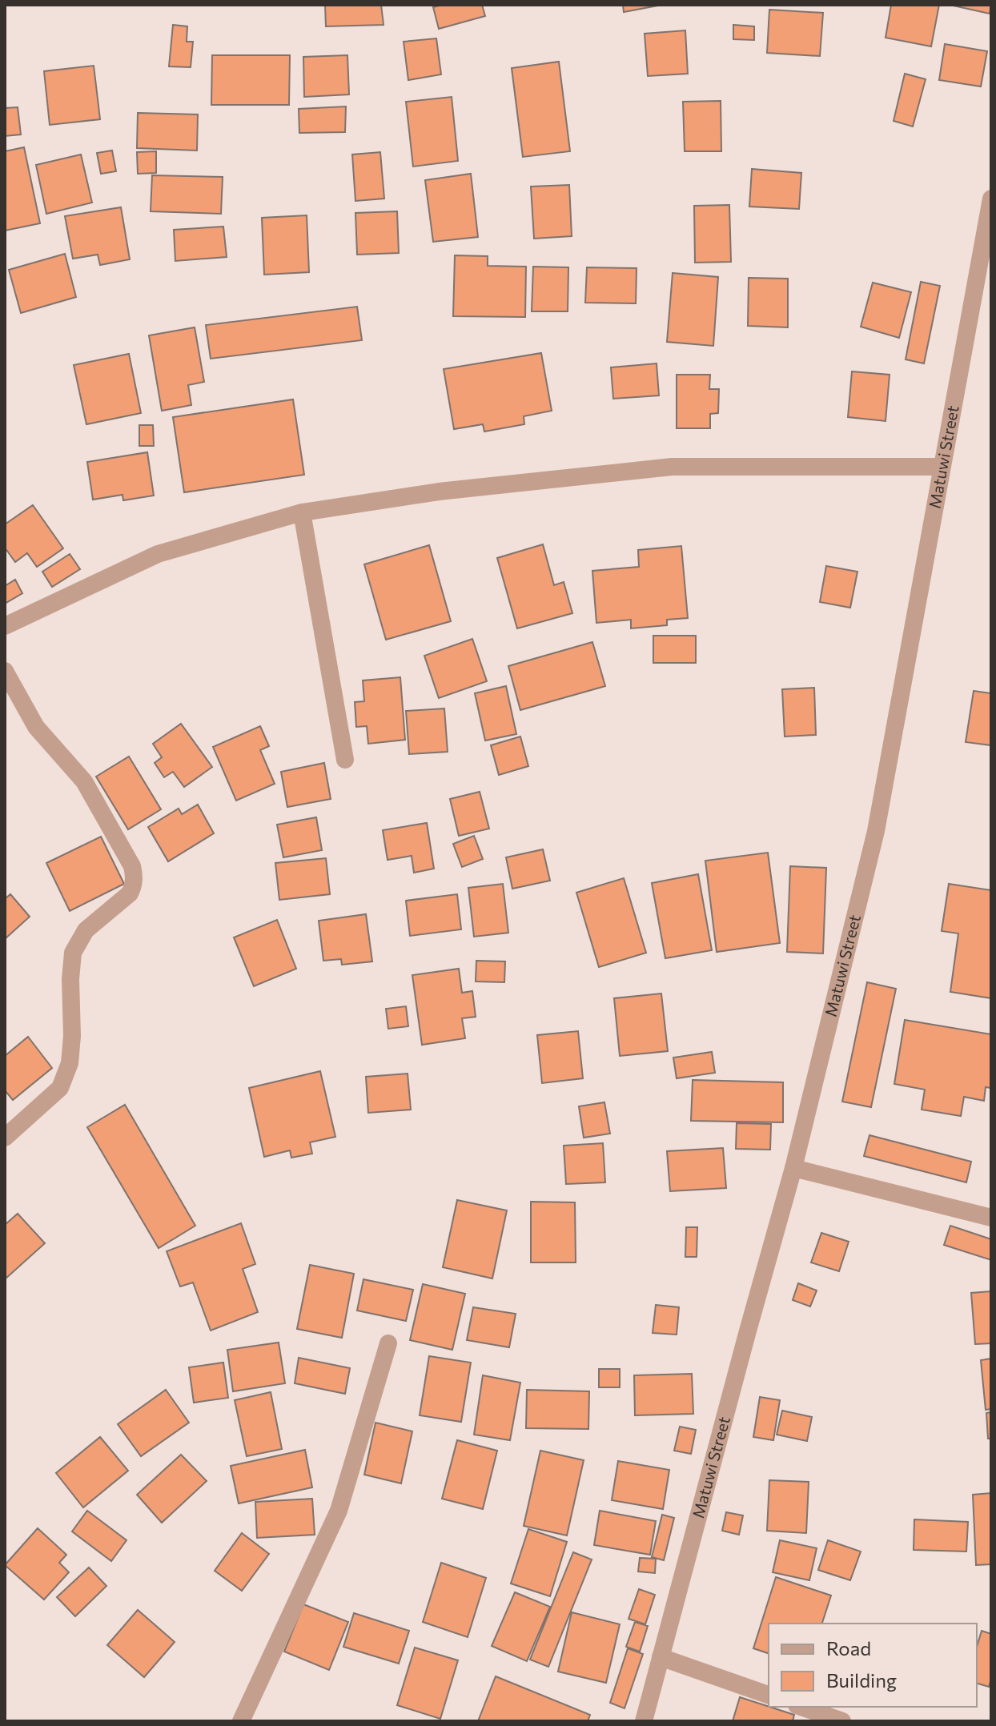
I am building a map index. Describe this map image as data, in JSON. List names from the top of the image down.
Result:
{
  "streets": {
    "street": ["Matuwi Street"]
  },
  "legend": ["Road", "Building"]
}
